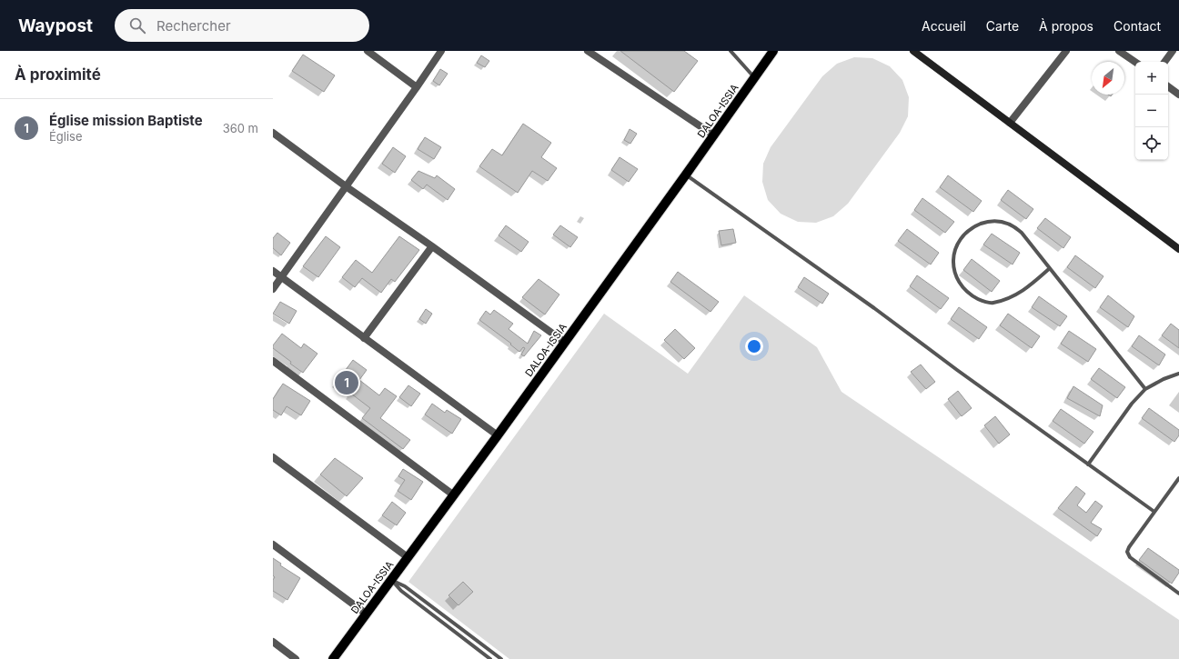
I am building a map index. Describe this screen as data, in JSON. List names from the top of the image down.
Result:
{
  "streets": {
    "main road": ["DALOA-ISSIA"]
  },
  "north": "bottom left",
  "page": {
    "header": "Waypost",
    "search": "Rechercher",
    "nav": [
      "Accueil",
      "Carte",
      "À propos",
      "Contact"
    ],
    "heading": "À proximité",
    "map_buttons": ["+", "−"],
    "list": [
      {
        "mark": "1",
        "name": "Église mission Baptiste",
        "note": "Église",
        "value": "360 m"
      }
    ],
    "pins": "1"
  }
}
